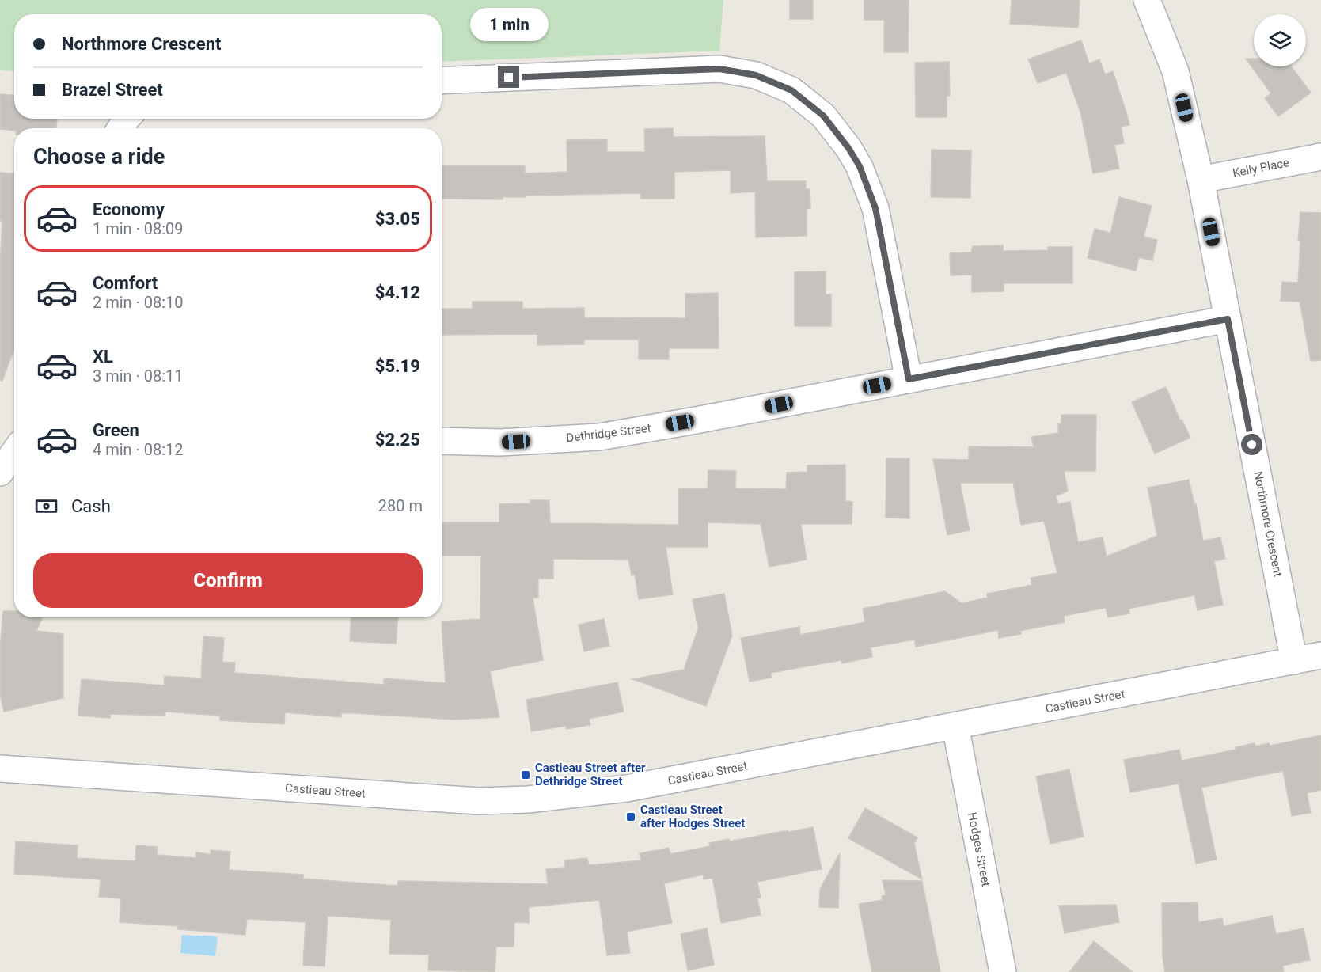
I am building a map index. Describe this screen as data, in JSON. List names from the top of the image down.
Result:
{
  "streets": {
    "street": [
      "Kelly Place",
      "Dethridge Street",
      "Northmore Crescent",
      "Castieau Street",
      "Hodges Street"
    ]
  },
  "crossings": [
    ["Kelly Place", "Northmore Crescent"],
    ["Dethridge Street", "Northmore Crescent"],
    ["Northmore Crescent", "Castieau Street"],
    ["Castieau Street", "Hodges Street"]
  ],
  "places": {
    "transit": ["Castieau Street after Dethridge Street", "Castieau Street after Hodges Street"]
  },
  "page": {
    "bubble": "1 min",
    "banner": ["Northmore Crescent", "Brazel Street"],
    "heading": "Choose a ride",
    "list": [
      {
        "name": "Economy",
        "note": "1 min · 08:09",
        "value": "$3.05"
      },
      {
        "name": "Comfort",
        "note": "2 min · 08:10",
        "value": "$4.12"
      },
      {
        "name": "XL",
        "note": "3 min · 08:11",
        "value": "$5.19"
      },
      {
        "name": "Green",
        "note": "4 min · 08:12",
        "value": "$2.25"
      }
    ],
    "pay": ["Cash", "280 m"],
    "buttons": "Confirm"
  }
}
